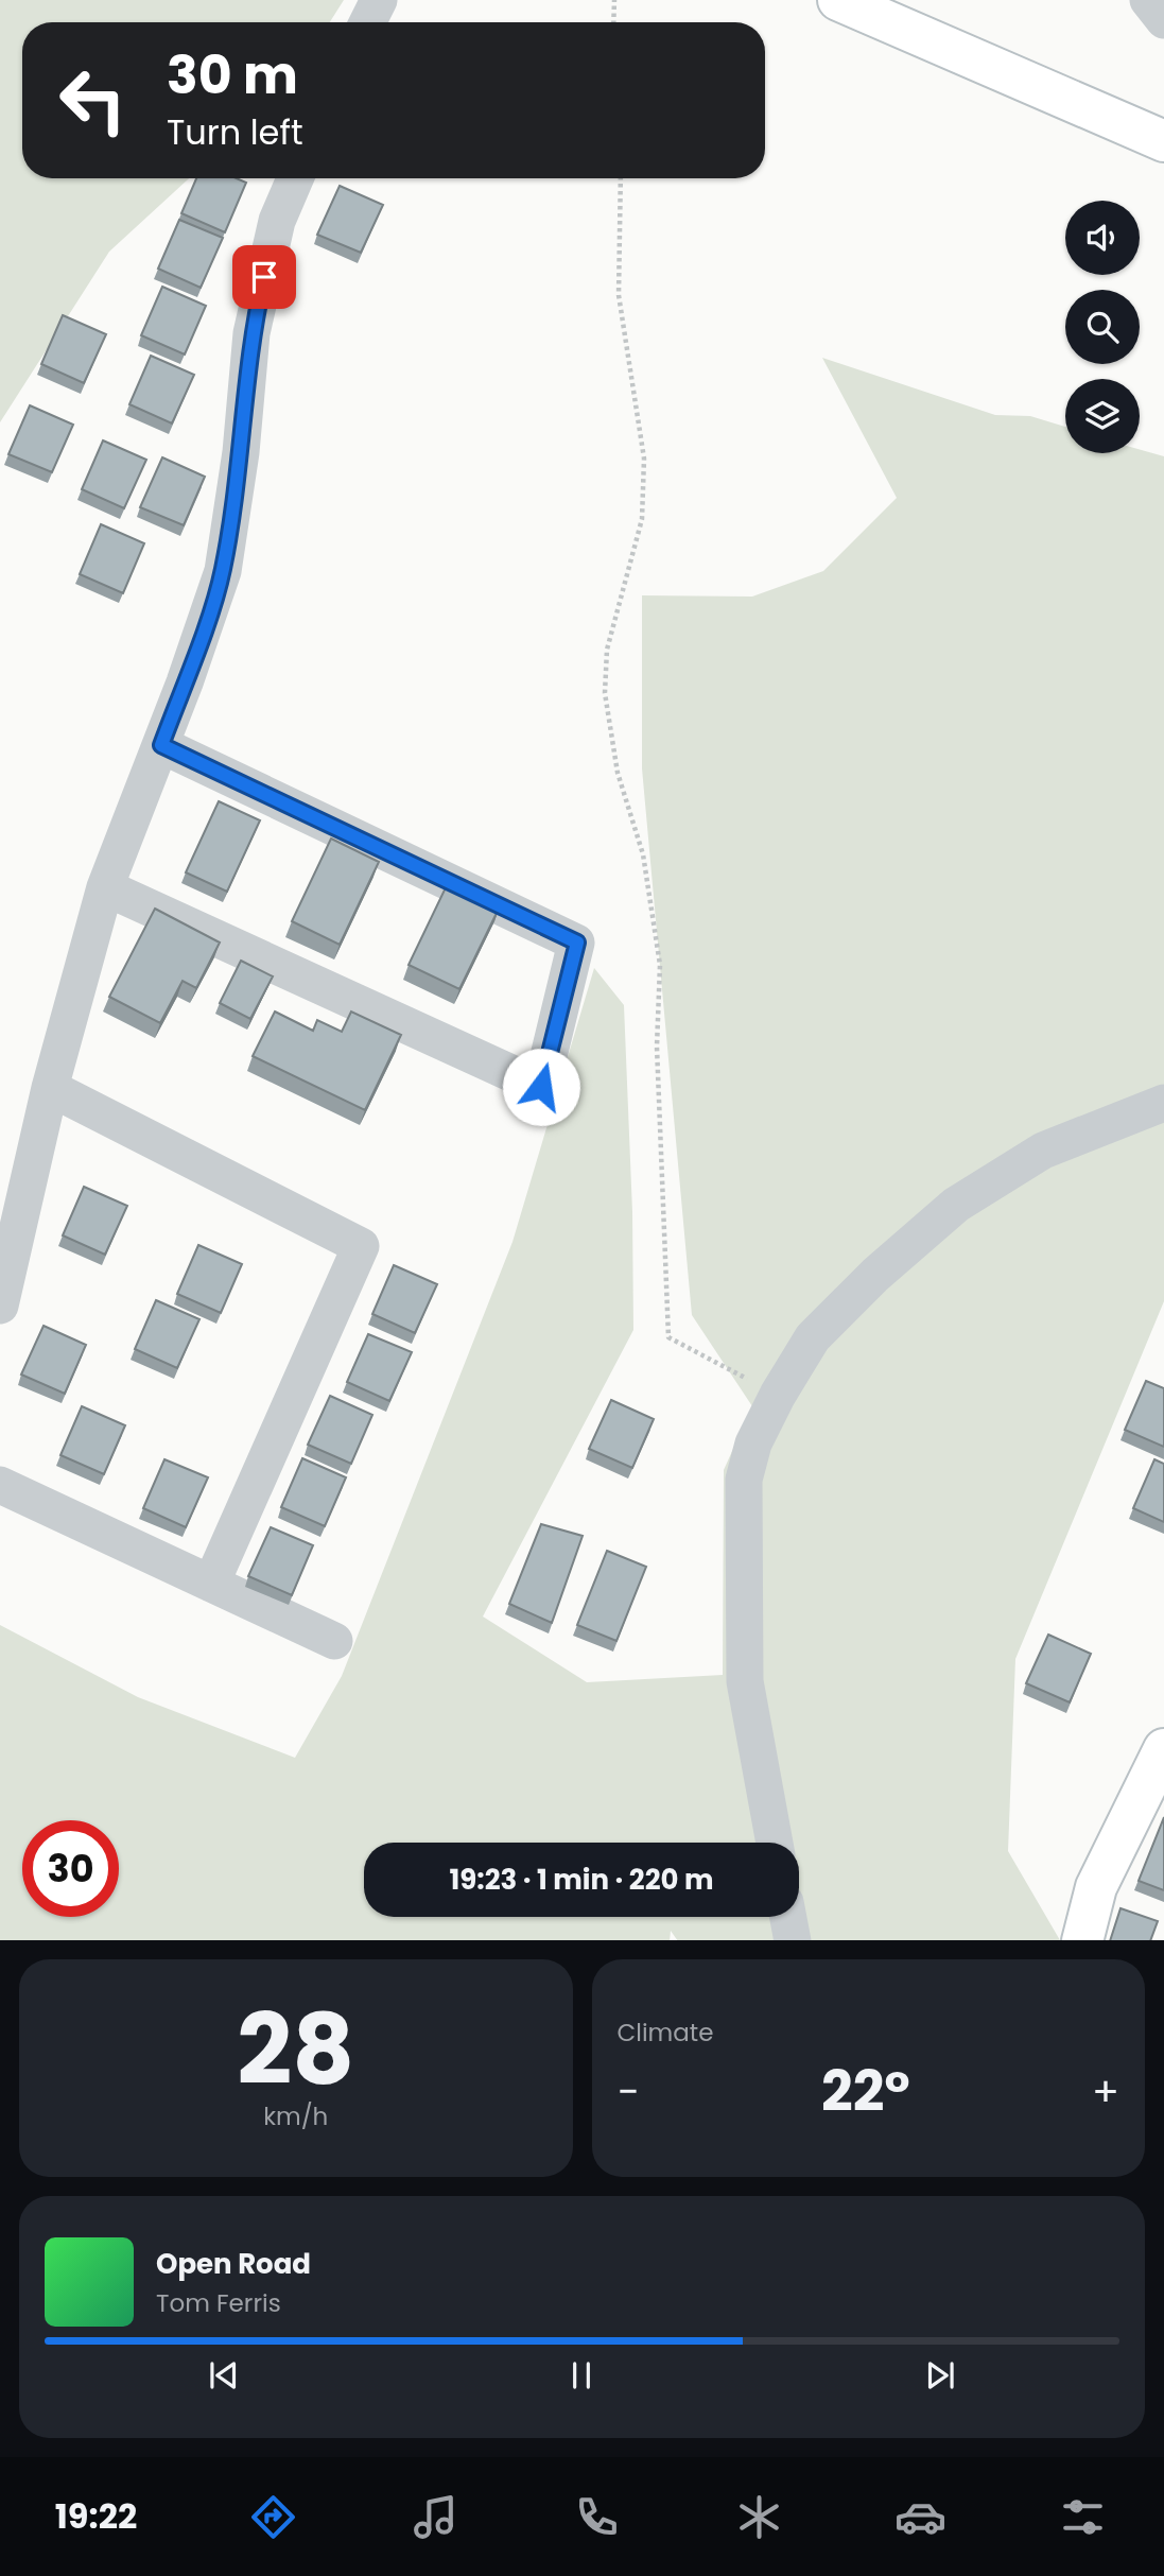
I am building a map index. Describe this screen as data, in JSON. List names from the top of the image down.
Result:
{
  "page": {
    "turn": ["30 m", "Turn left"],
    "limit": "30",
    "trip": "19:23 · 1 min · 220 m",
    "tile": [
      ["28", "km/h"],
      "Climate"
    ],
    "heat": ["−", "22°", "+"],
    "song": ["Open Road", "Tom Ferris"],
    "tabs": "19:22"
  }
}
